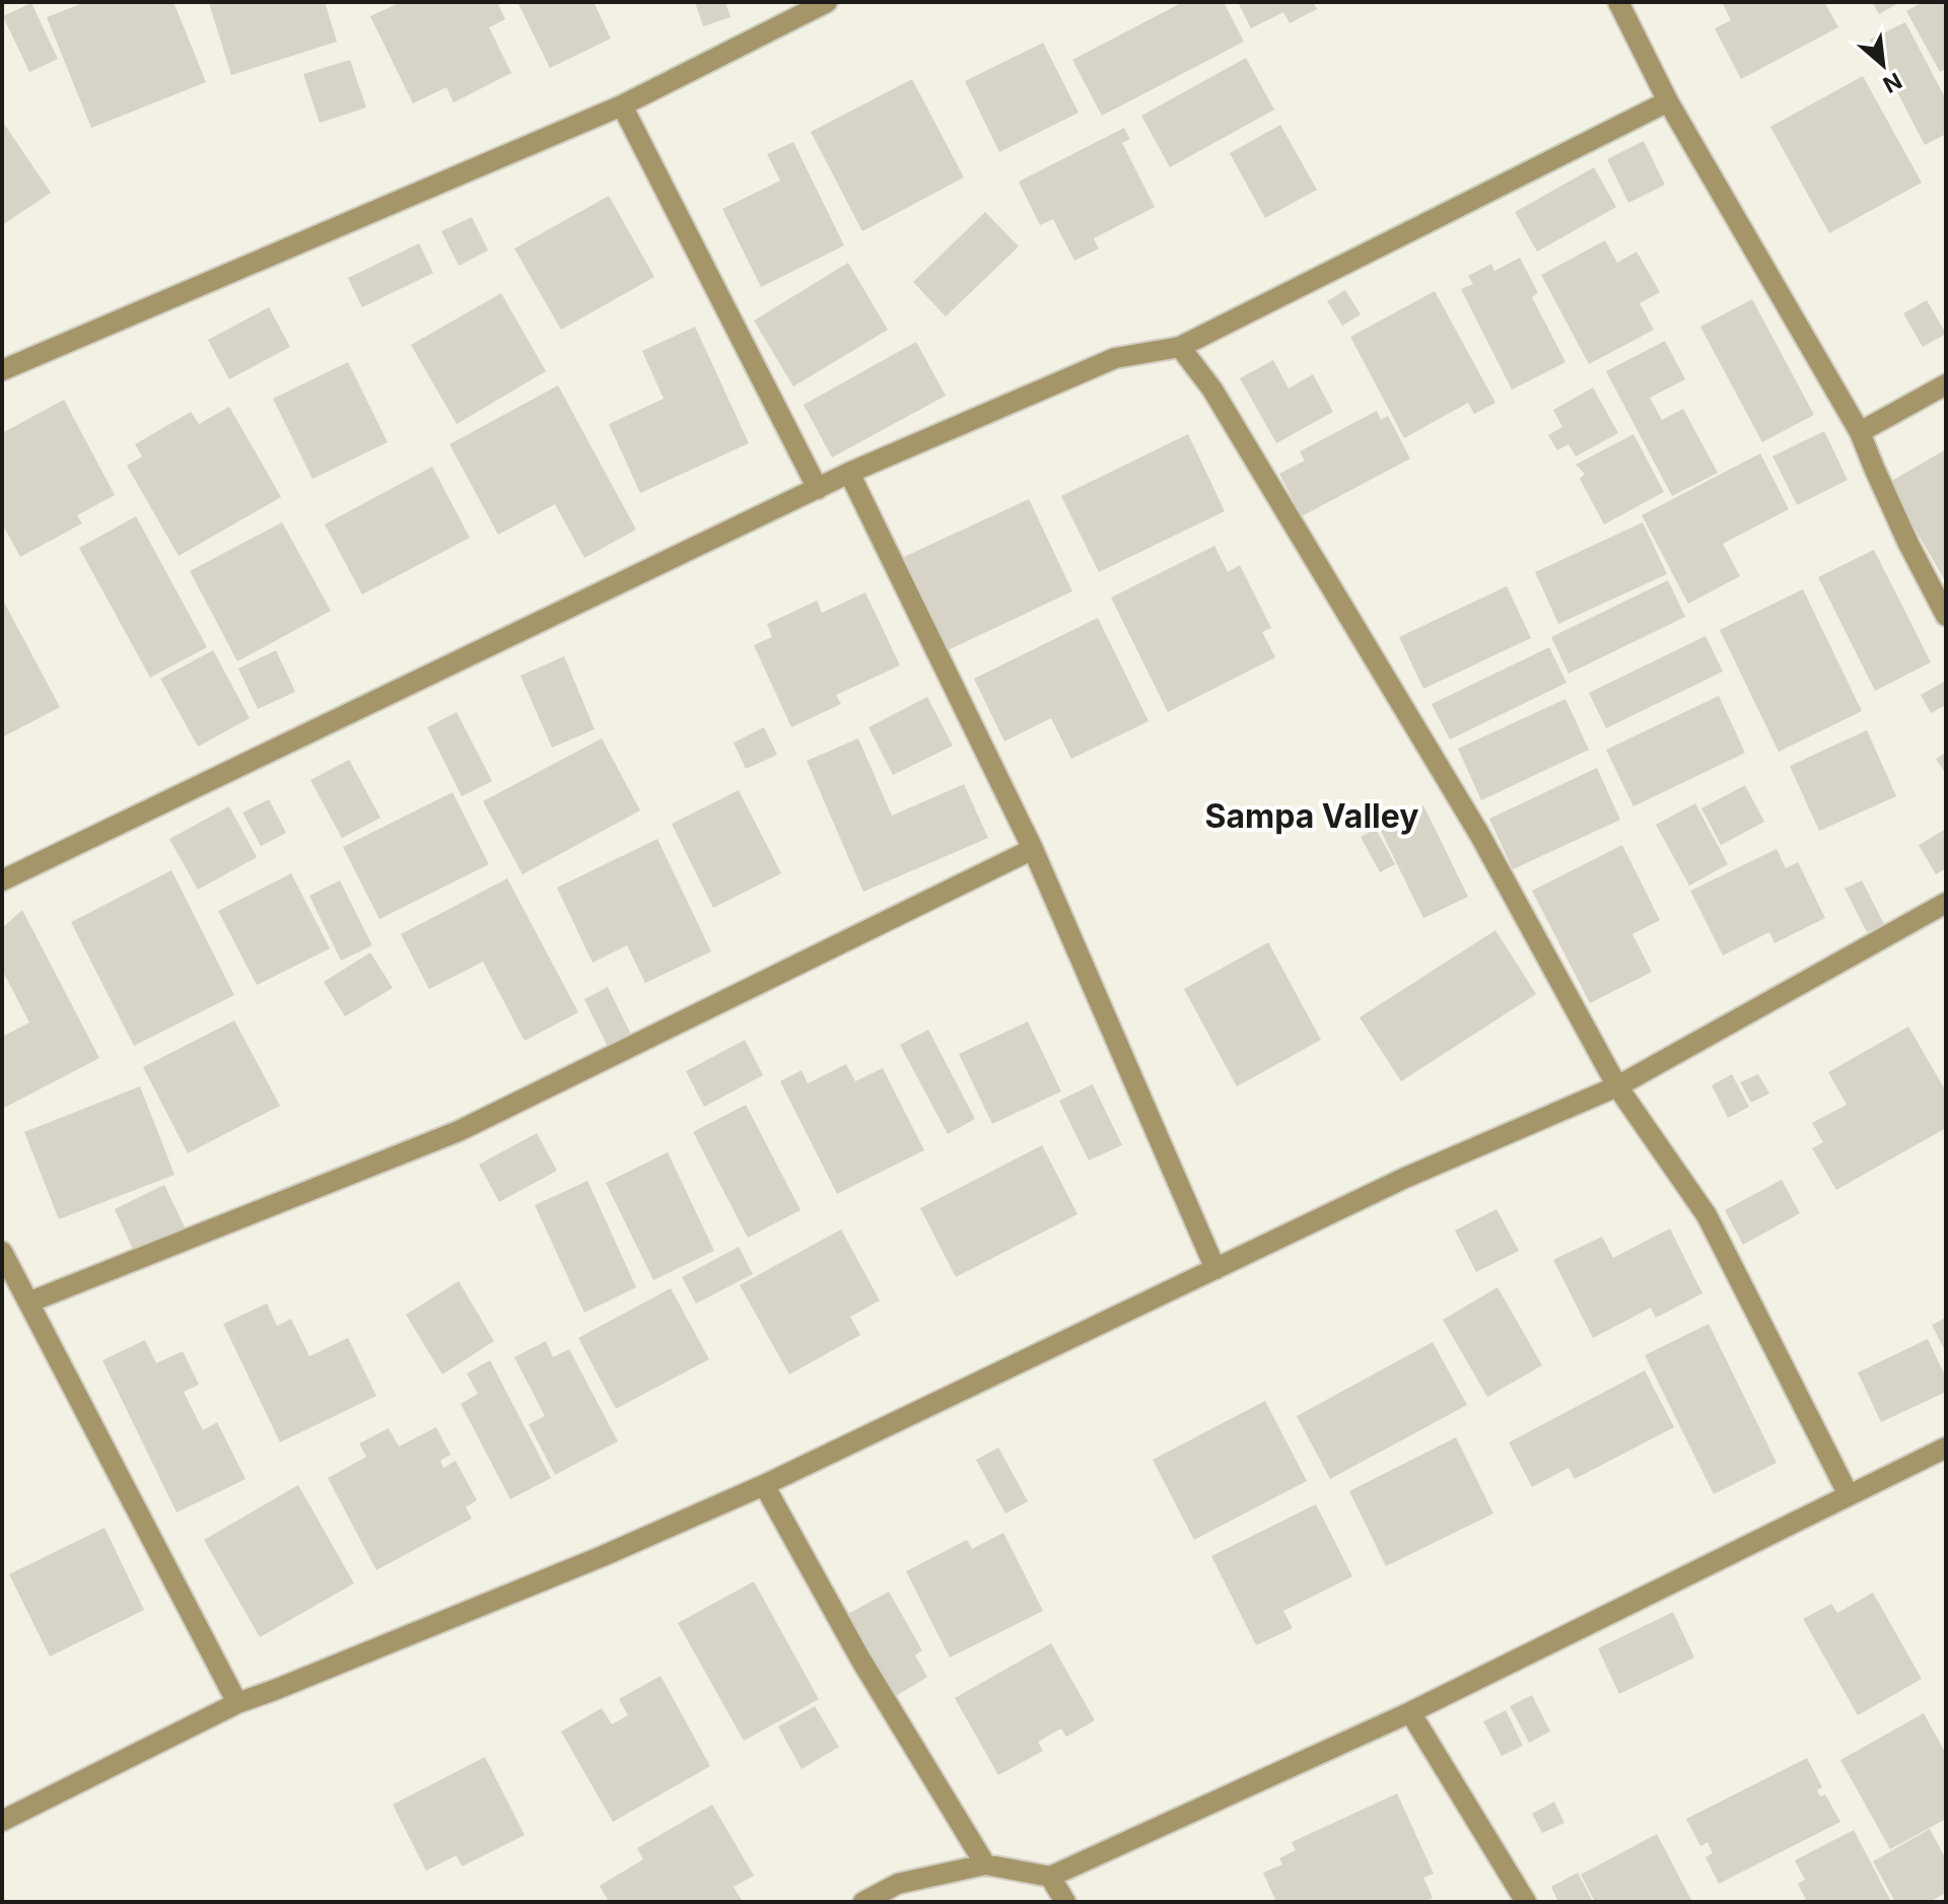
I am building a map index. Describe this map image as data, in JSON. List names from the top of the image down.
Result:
{
  "districts": ["Sampa Valley"],
  "north": "bottom right"
}
